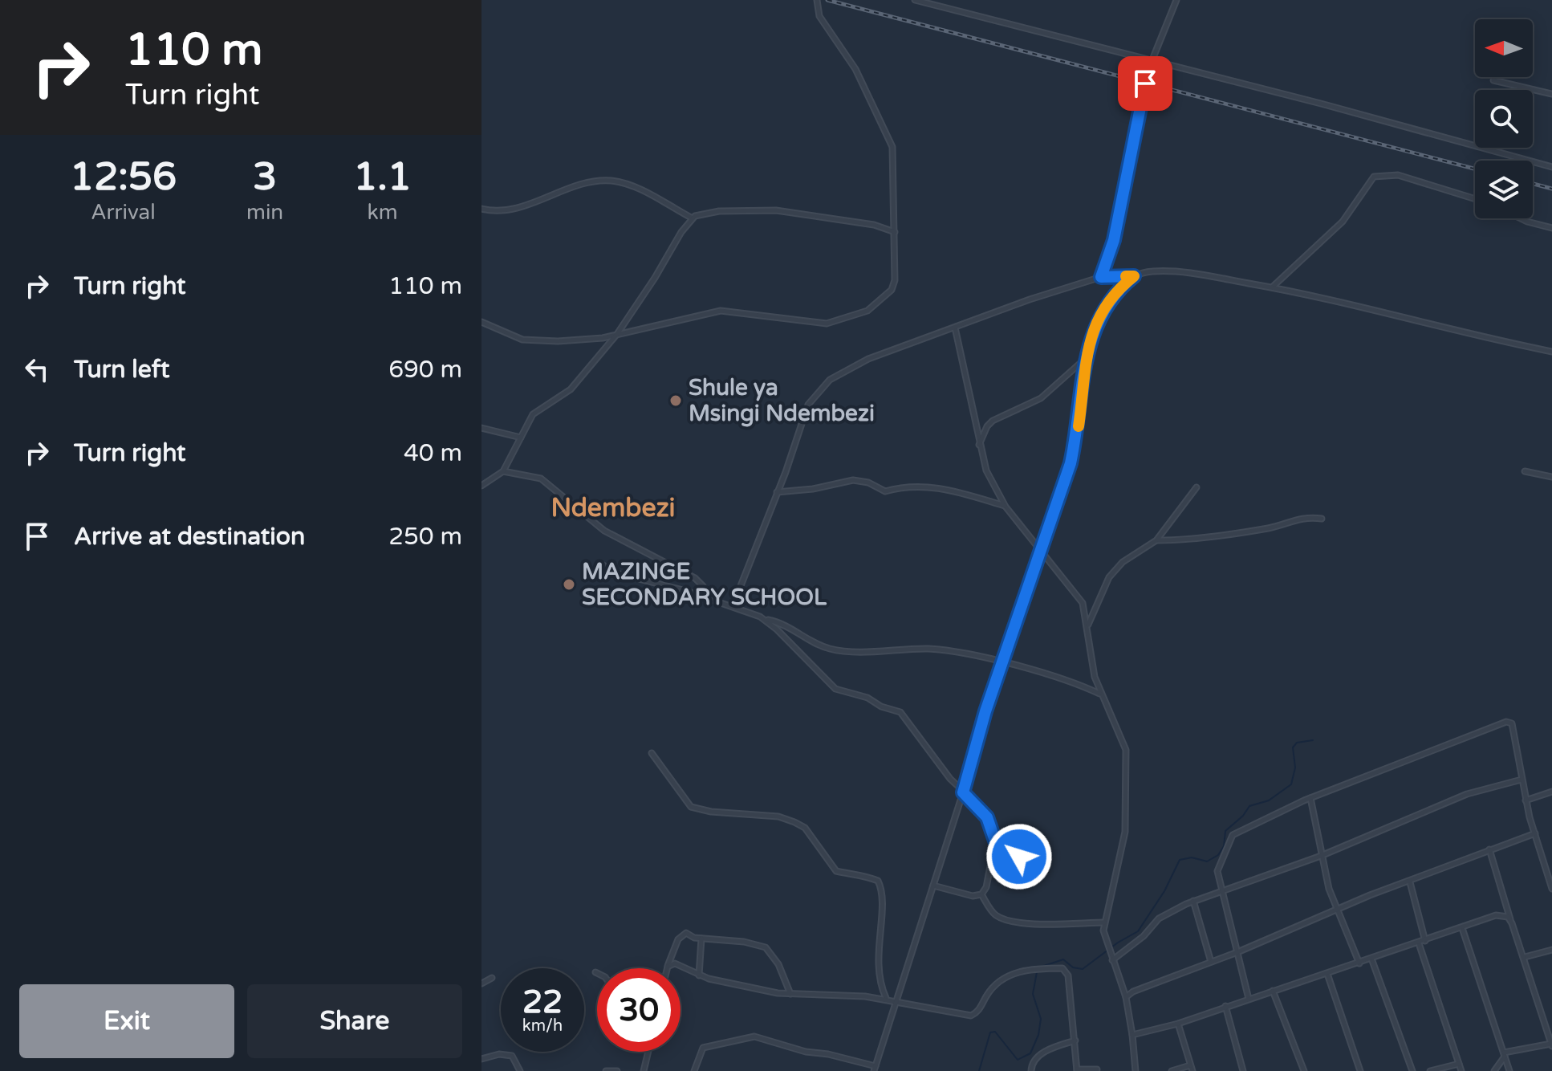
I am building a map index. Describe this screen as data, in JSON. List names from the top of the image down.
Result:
{
  "districts": ["Ndembezi"],
  "places": ["Shule ya Msingi Ndembezi", "MAZINGE SECONDARY SCHOOL"],
  "north": "left",
  "page": {
    "turn": ["110 m", "Turn right"],
    "eta": [
      "12:56",
      "Arrival",
      "3",
      "min",
      "1.1",
      "km"
    ],
    "list": [
      {
        "name": "Turn right",
        "value": "110 m"
      },
      {
        "name": "Turn left",
        "value": "690 m"
      },
      {
        "name": "Turn right",
        "value": "40 m"
      },
      {
        "name": "Arrive at destination",
        "value": "250 m"
      }
    ],
    "speed": "22 km/h",
    "limit": "30",
    "buttons": ["Exit", "Share"]
  }
}
